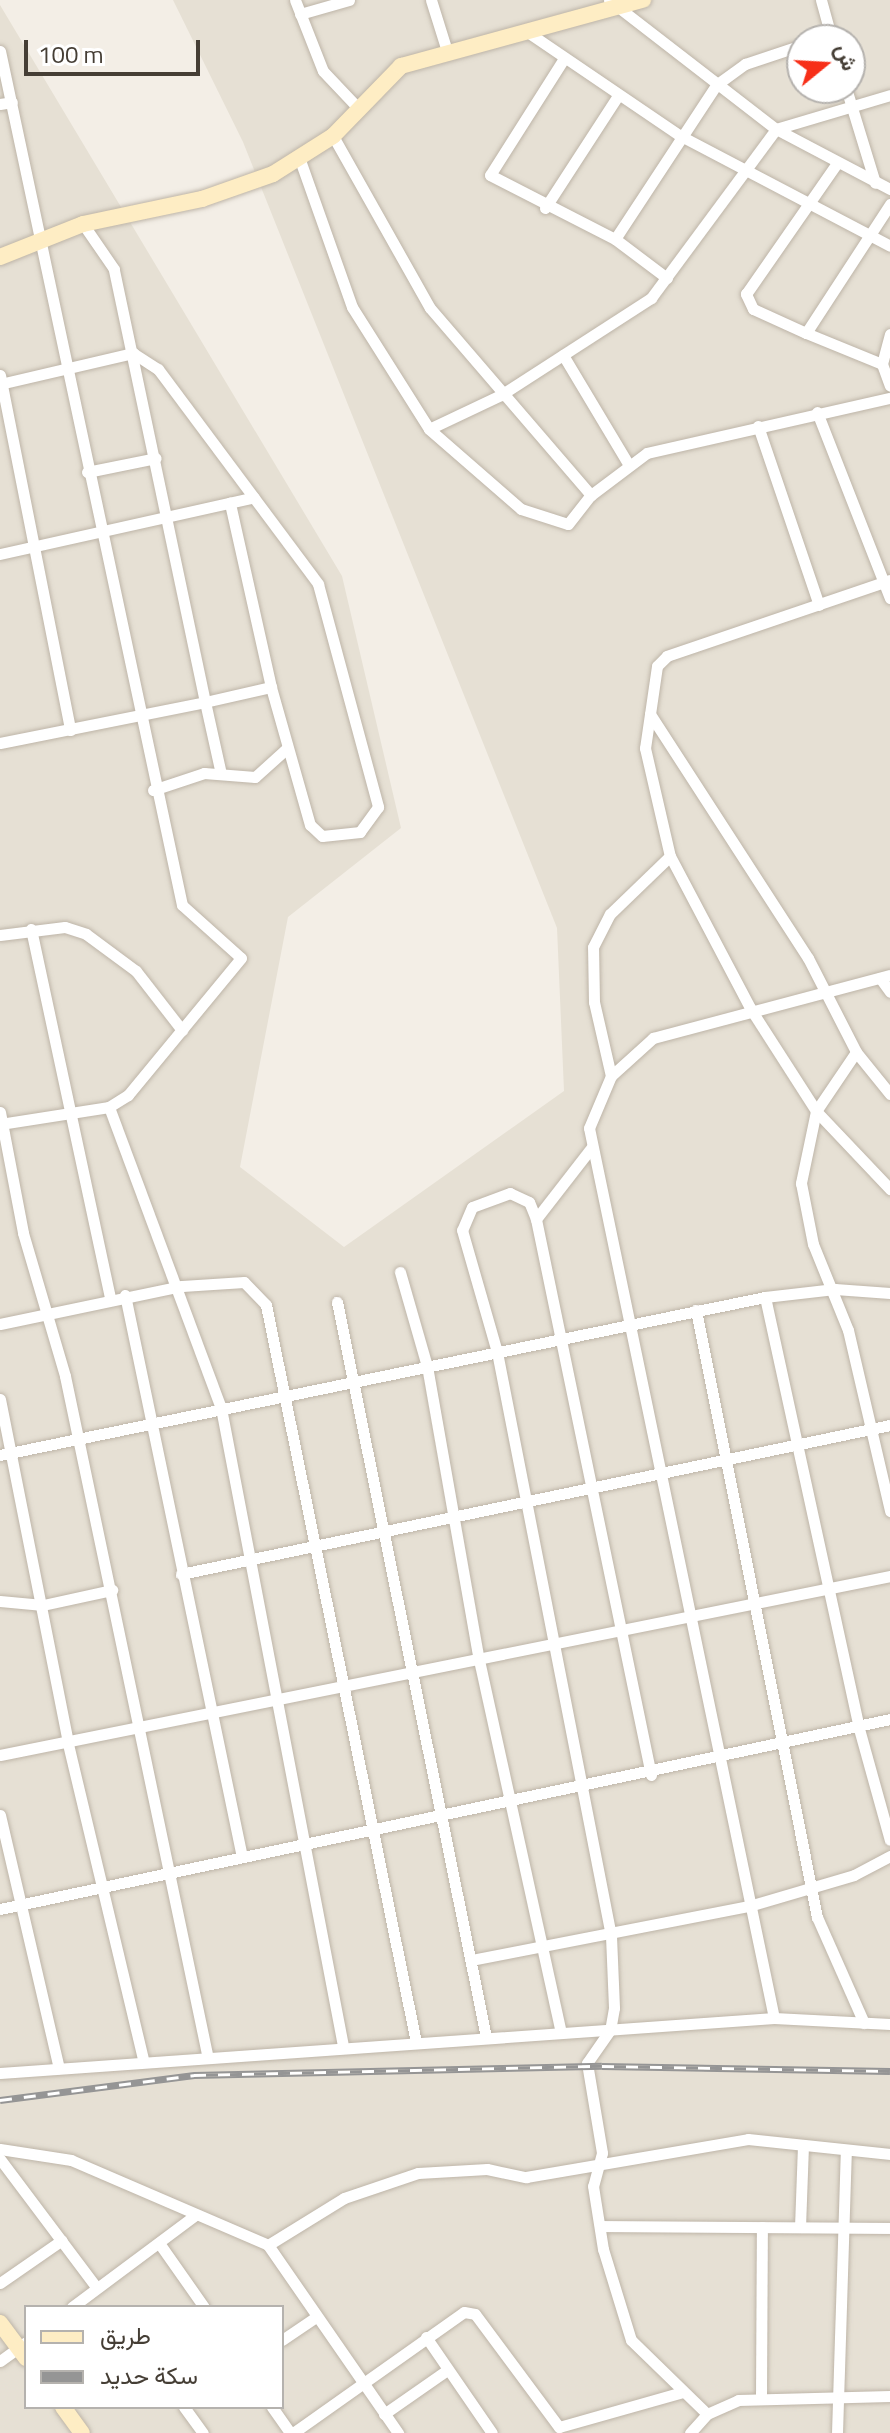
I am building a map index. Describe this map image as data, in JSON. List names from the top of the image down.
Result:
{
  "legend": ["طريق", "سكة حديد"],
  "scale_bar": "100 m",
  "north": "right"
}
